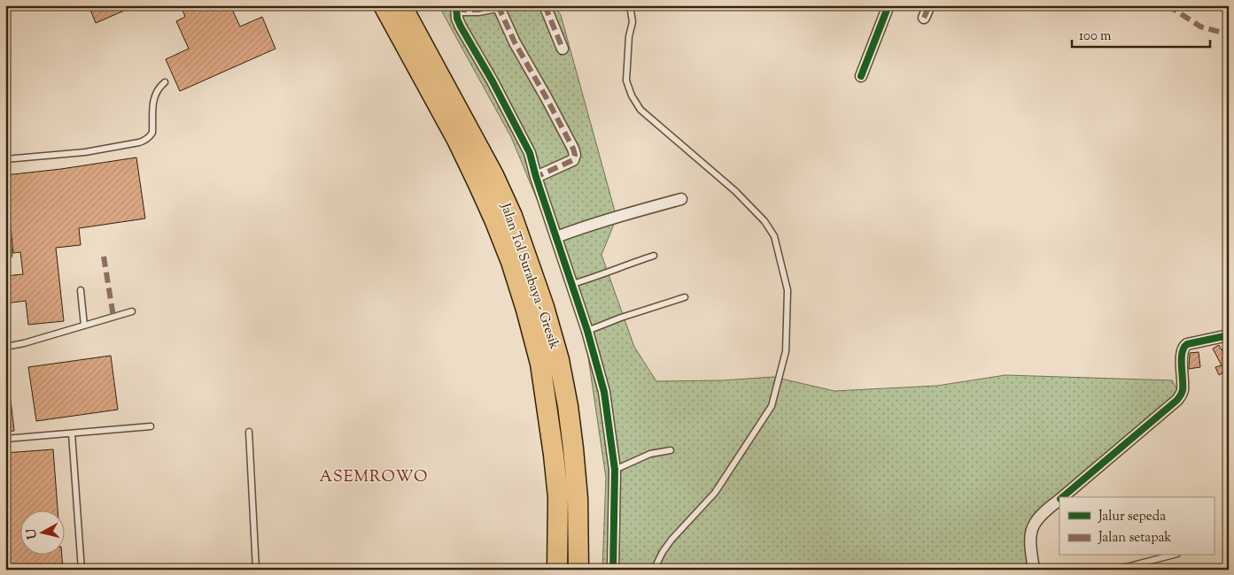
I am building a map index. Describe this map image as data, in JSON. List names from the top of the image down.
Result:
{
  "streets": {
    "highway": ["Jalan Tol Surabaya - Gresik"]
  },
  "districts": ["ASEMROWO"],
  "legend": ["Jalur sepeda", "Jalan setapak"],
  "scale_bar": "100 m",
  "north": "left"
}
